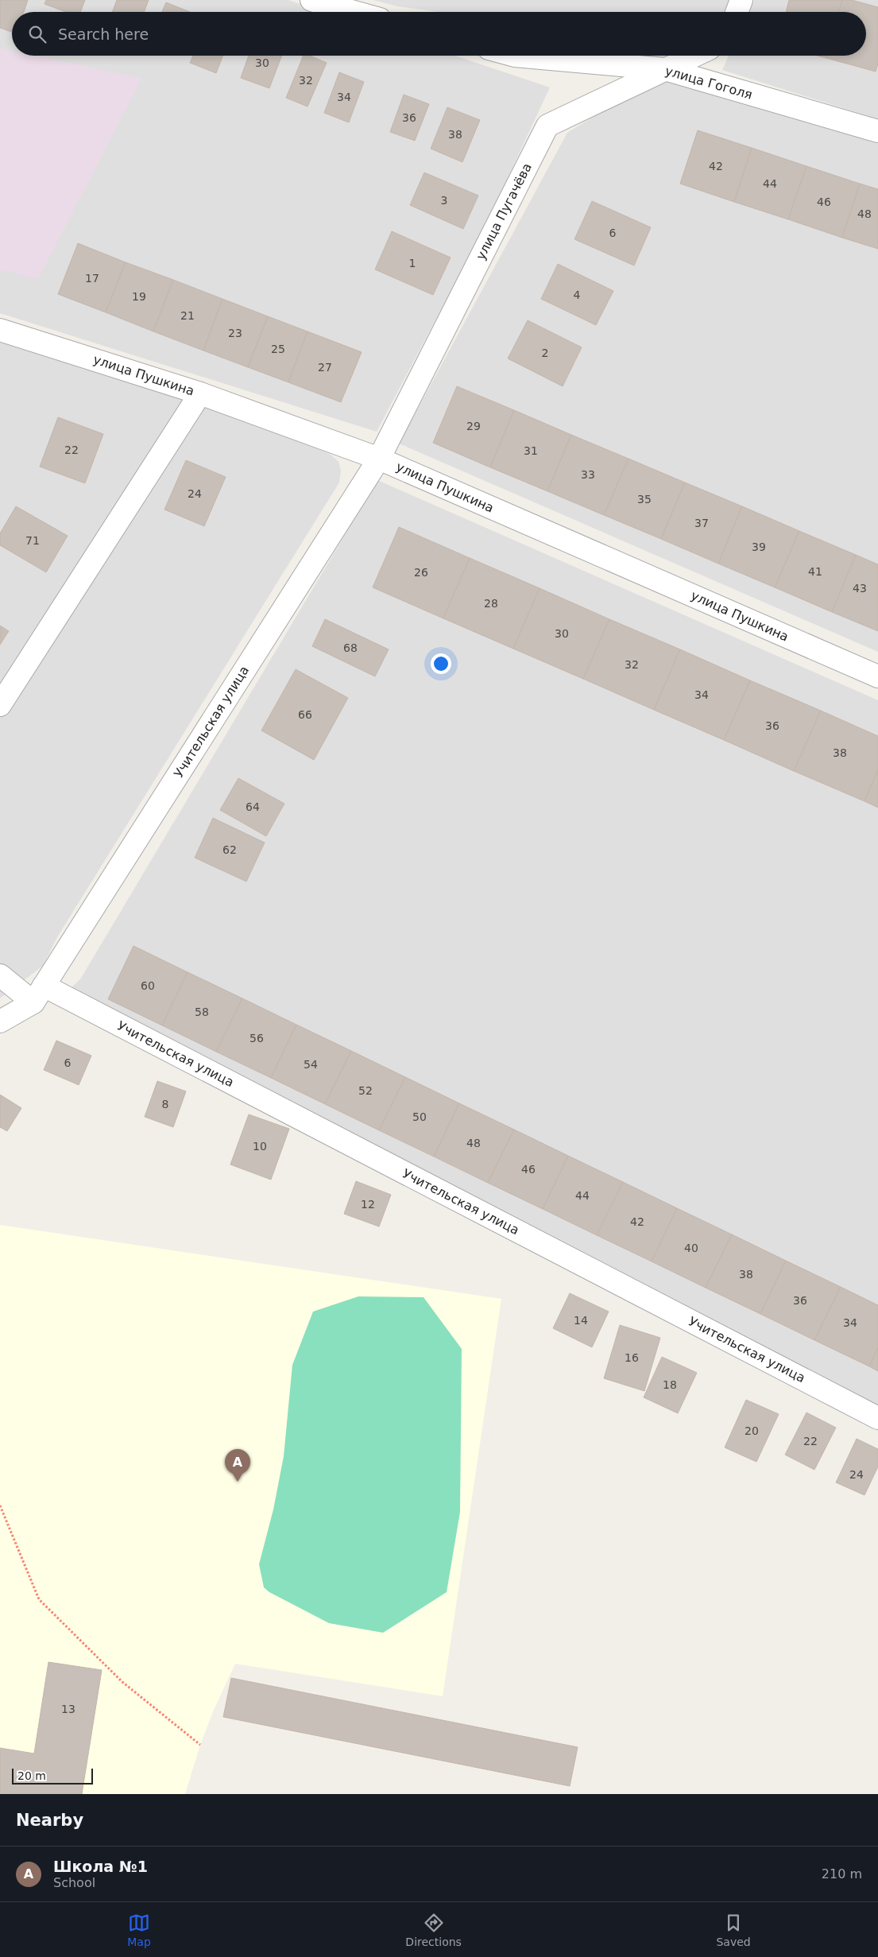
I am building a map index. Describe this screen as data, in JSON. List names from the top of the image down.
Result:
{
  "streets": {
    "street": [
      "улица Гоголя",
      "улица Пугачёва",
      "улица Пушкина",
      "Учительская улица"
    ]
  },
  "crossings": [
    ["улица Гоголя", "улица Пугачёва"],
    ["улица Пугачёва", "улица Пушкина"],
    ["улица Пугачёва", "Учительская улица"],
    ["улица Пушкина", "Учительская улица"]
  ],
  "house_numbers": [
    "30",
    "32",
    "34",
    "36",
    "38",
    "42",
    "44",
    "3",
    "46",
    "48",
    "6",
    "1",
    "17",
    "4",
    "19",
    "21",
    "23",
    "25",
    "2",
    "27",
    "29",
    "22",
    "31",
    "33",
    "24",
    "35",
    "37",
    "71",
    "39",
    "41",
    "26",
    "43",
    "28",
    "30",
    "68",
    "32",
    "34",
    "66",
    "36",
    "38",
    "64",
    "62",
    "60",
    "58",
    "56",
    "6",
    "54",
    "52",
    "8",
    "50",
    "48",
    "10",
    "46",
    "44",
    "12",
    "42",
    "40",
    "38",
    "36",
    "14",
    "34",
    "16",
    "18",
    "20",
    "22",
    "24",
    "13"
  ],
  "scale_bar": "20 m",
  "page": {
    "search": "Search here",
    "pins": "A",
    "scale": "20 m",
    "heading": "Nearby",
    "list": [
      {
        "mark": "A",
        "name": "Школа №1",
        "note": "School",
        "value": "210 m"
      }
    ],
    "nav": ["Map", "Directions", "Saved"]
  }
}
